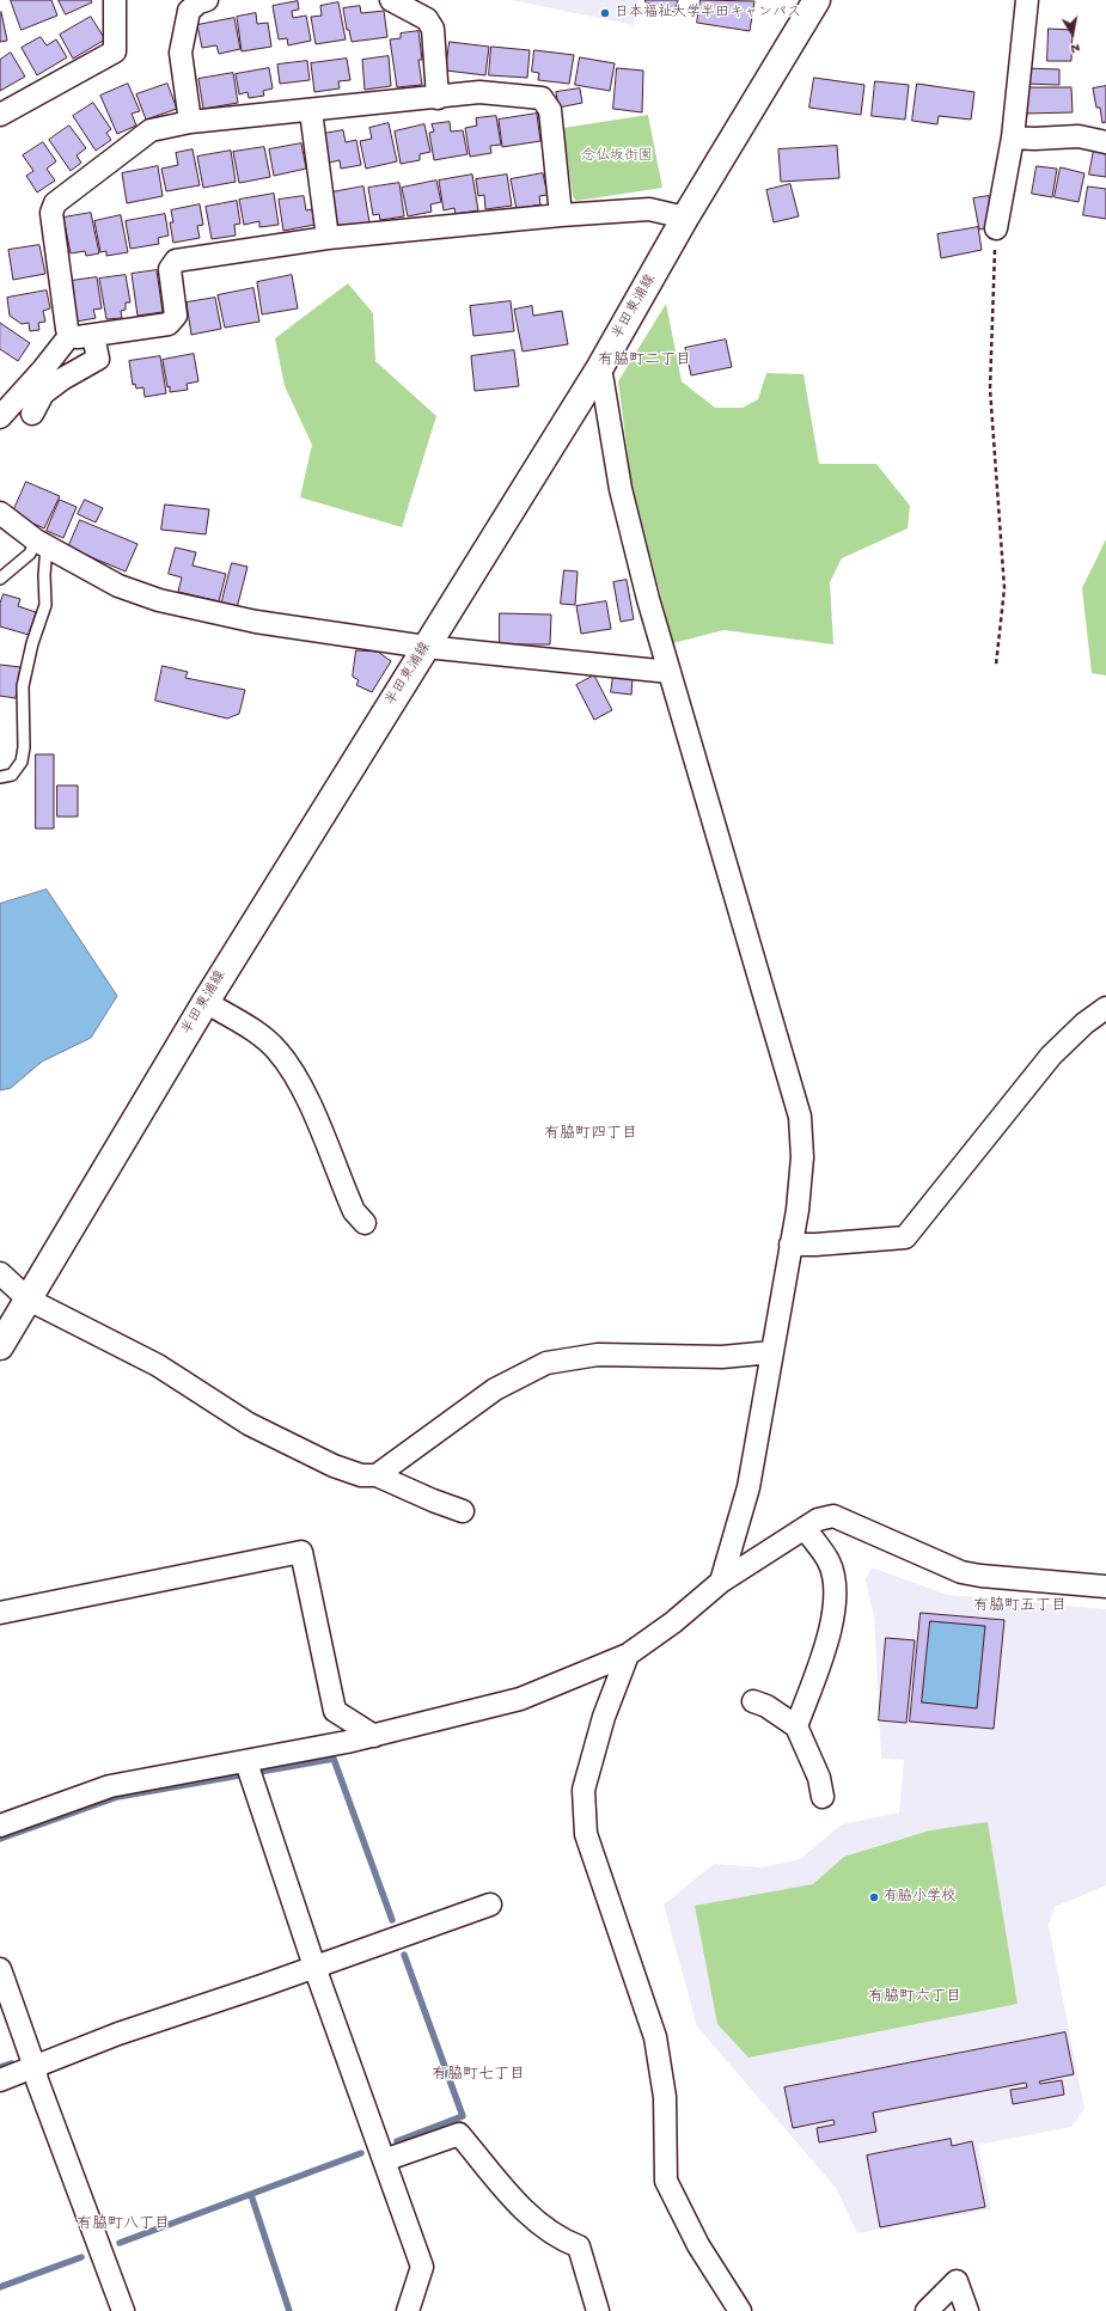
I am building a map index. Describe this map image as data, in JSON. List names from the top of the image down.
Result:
{
  "streets": {
    "main road": ["半田東浦線"]
  },
  "districts": [
    "有脇町二丁目",
    "有脇町四丁目",
    "有脇町五丁目",
    "有脇町六丁目",
    "有脇町七丁目",
    "有脇町八丁目"
  ],
  "parks": ["念仏坂街園"],
  "places": ["日本福祉大学半田キャンパス", "有脇小学校"],
  "north": "bottom"
}
